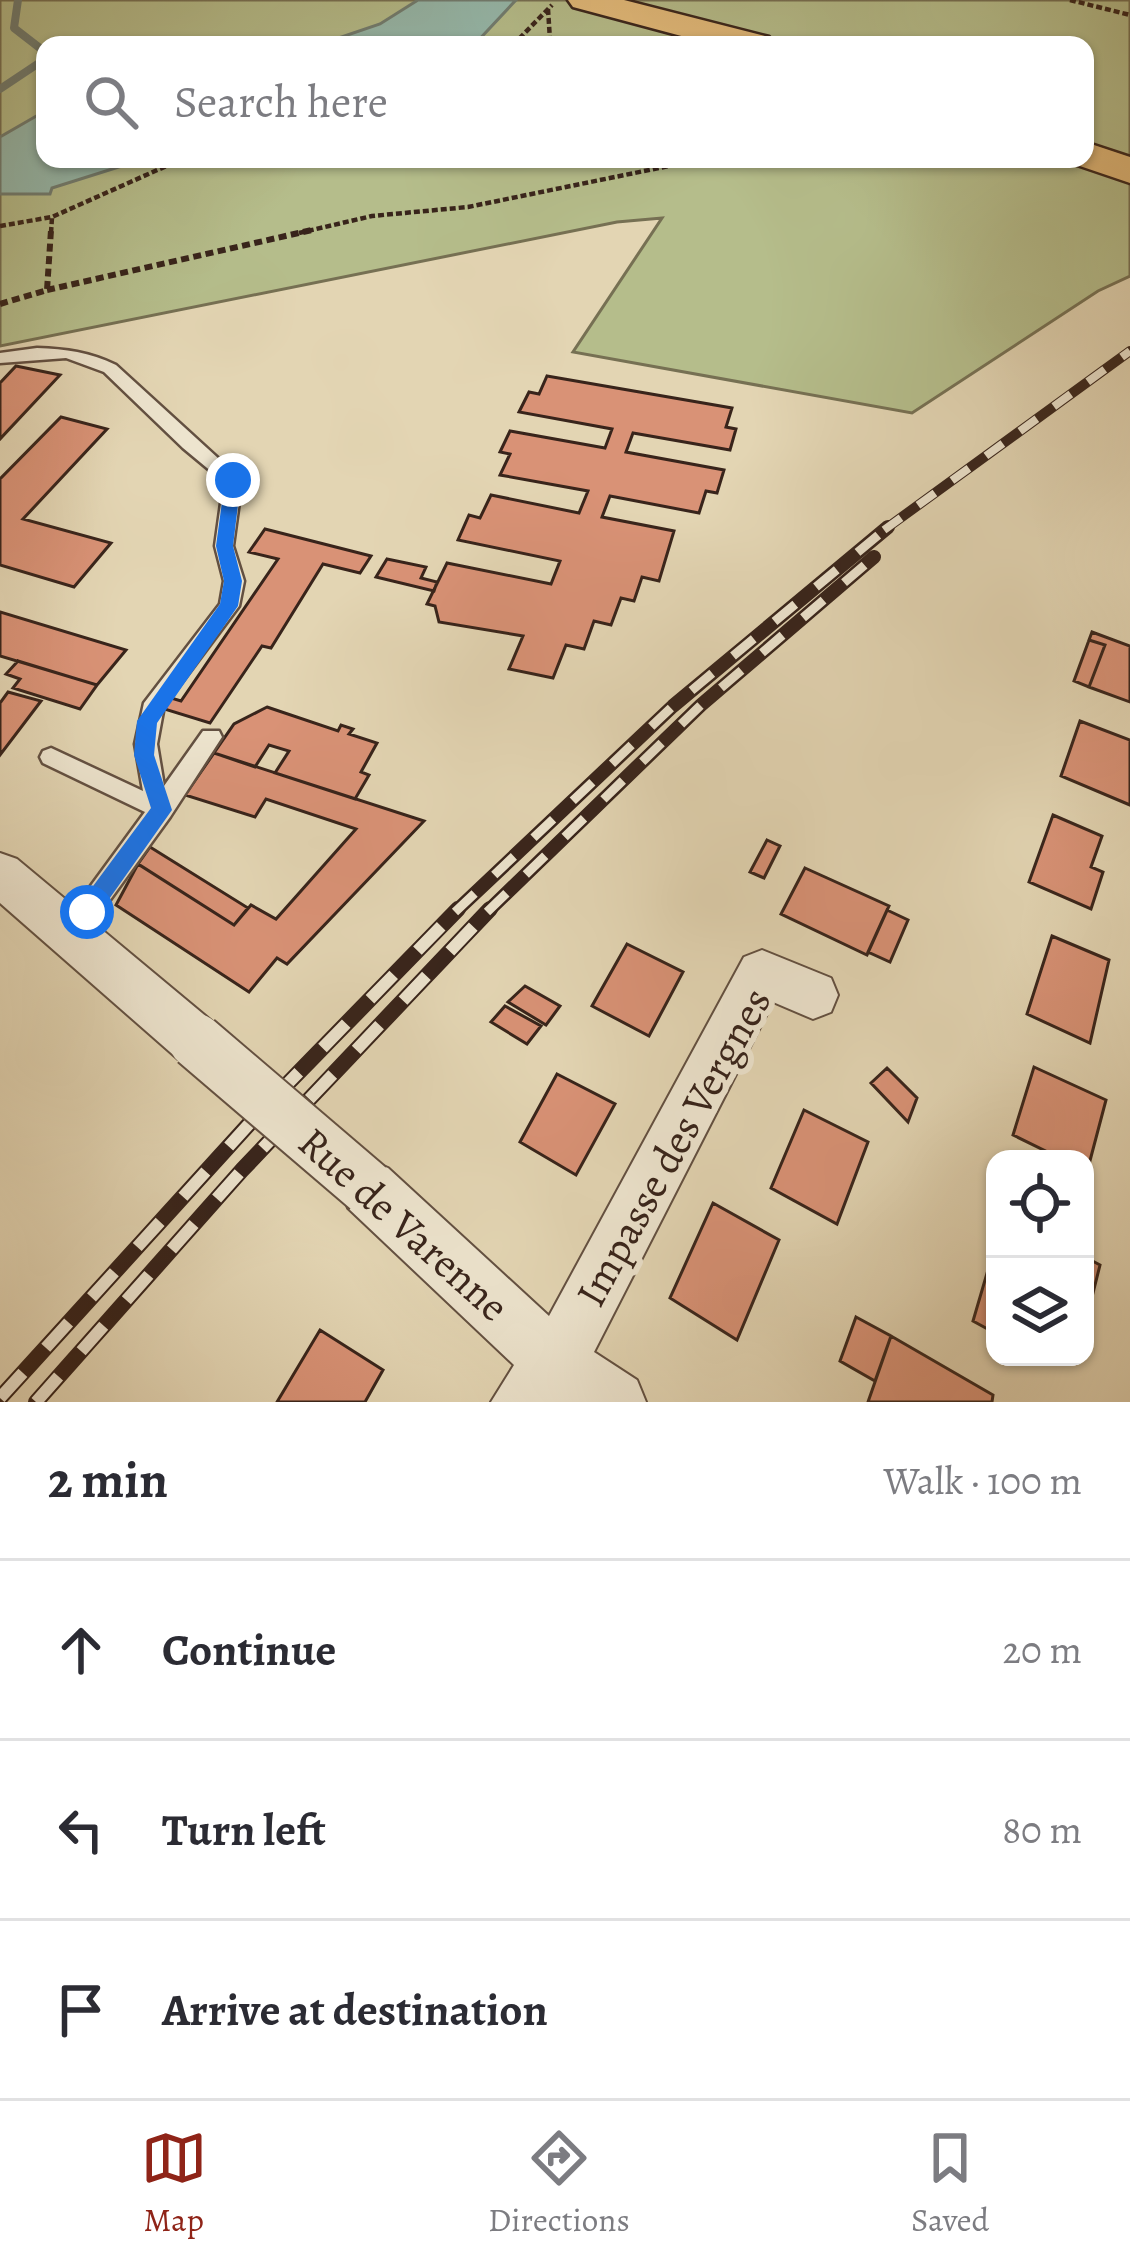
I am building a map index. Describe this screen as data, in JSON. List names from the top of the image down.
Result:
{
  "streets": {
    "street": ["Impasse des Vergnes", "Rue de Varenne"]
  },
  "crossings": [
    ["Impasse des Vergnes", "Rue de Varenne"]
  ],
  "page": {
    "search": "Search here",
    "heading": ["2 min", "Walk · 100 m"],
    "list": [
      ["Continue", "20 m"],
      ["Turn left", "80 m"],
      "Arrive at destination"
    ],
    "nav": ["Map", "Directions", "Saved"]
  }
}
